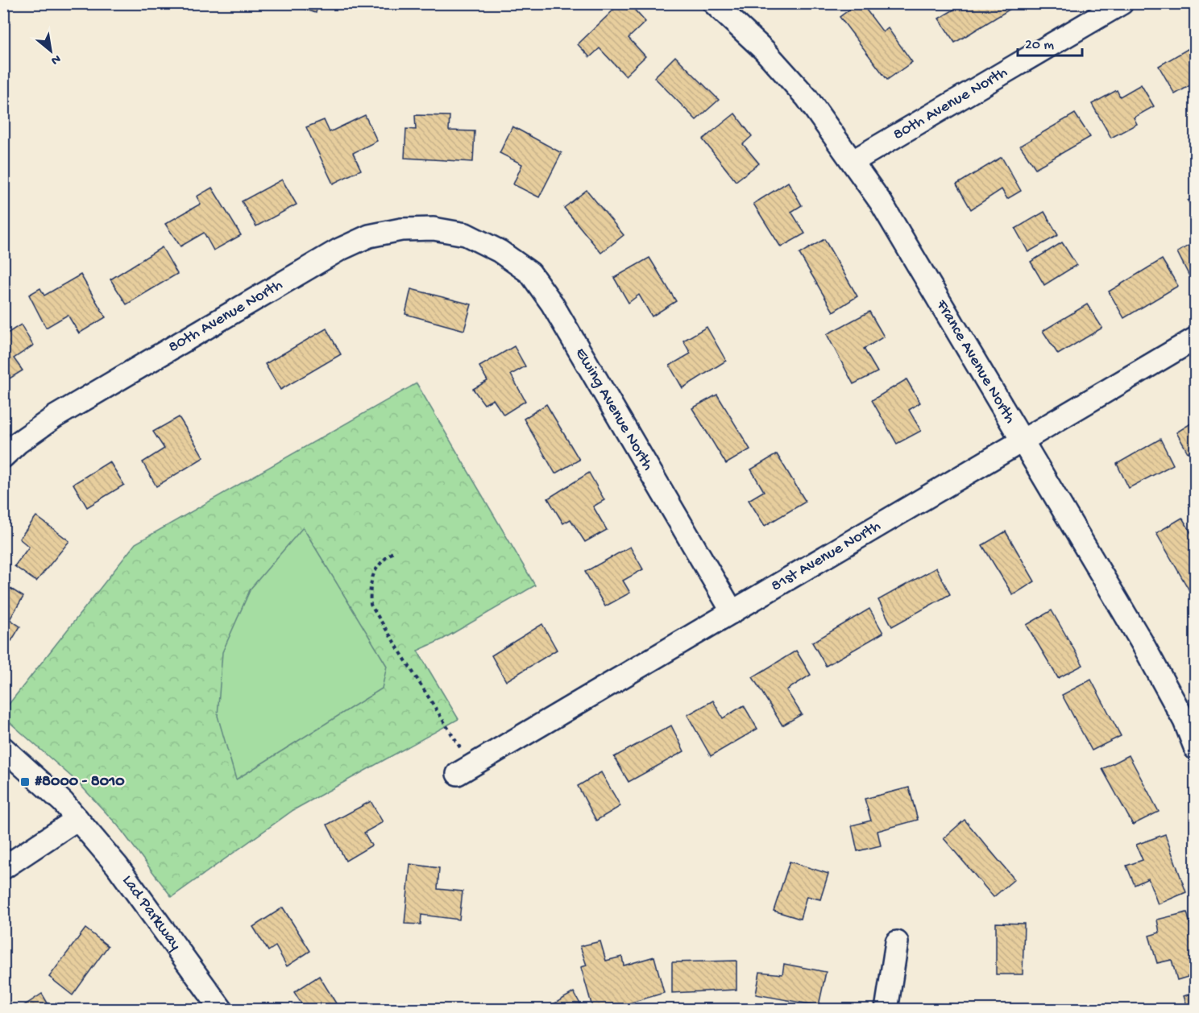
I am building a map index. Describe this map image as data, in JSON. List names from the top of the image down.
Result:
{
  "streets": {
    "street": [
      "80th Avenue North",
      "France Avenue North",
      "Ewing Avenue North",
      "81st Avenue North",
      "Lad Parkway"
    ]
  },
  "crossings": [
    ["80th Avenue North", "France Avenue North"],
    ["80th Avenue North", "Ewing Avenue North"],
    ["France Avenue North", "81st Avenue North"],
    ["Ewing Avenue North", "81st Avenue North"]
  ],
  "places": {
    "transit": ["#8000 - 8010"]
  },
  "scale_bar": "20 m",
  "north": "bottom right"
}
